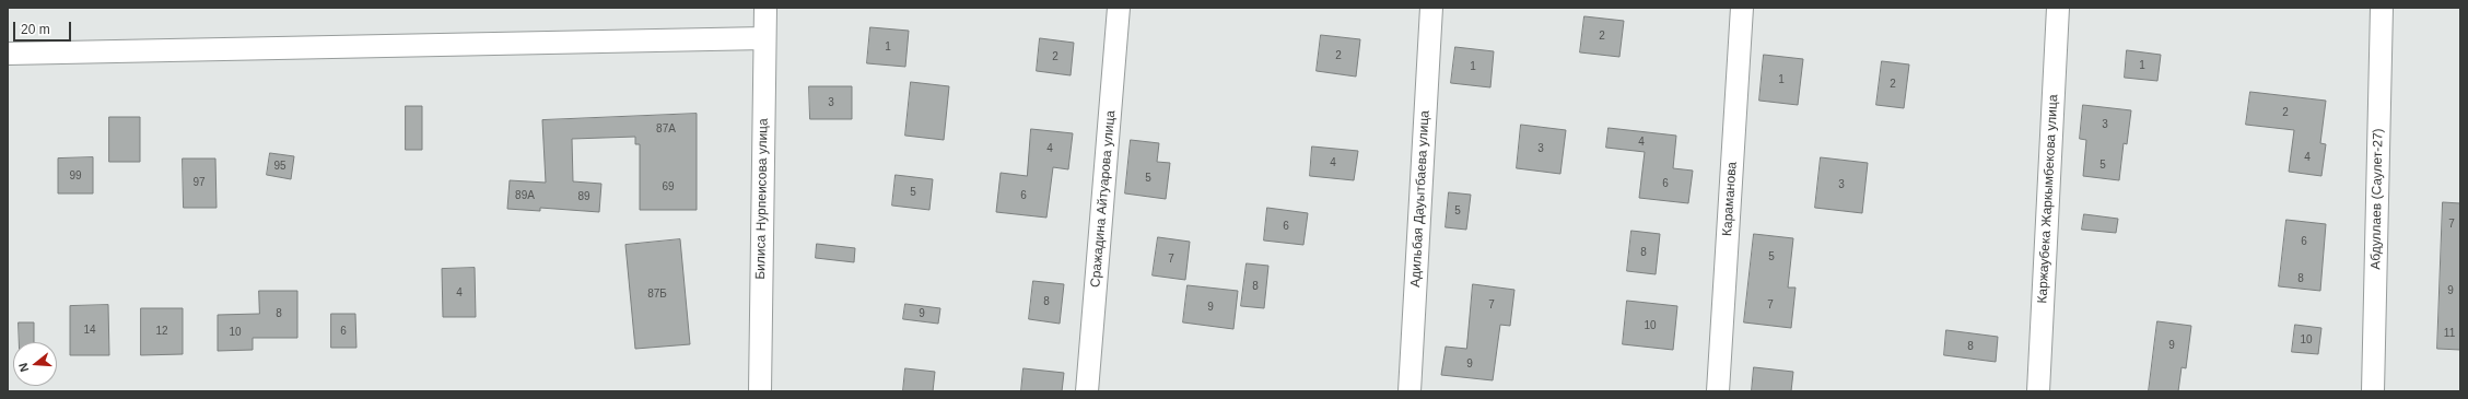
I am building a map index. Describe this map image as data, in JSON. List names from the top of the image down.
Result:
{
  "streets": {
    "street": [
      "Билиса Нурпеисова улица",
      "Сражадина Айтуарова улица",
      "Адильбая Дауытбаева улица",
      "Караманова",
      "Каржаубека Жаркымбекова улица",
      "Абдуллаев (Саулет-27)"
    ]
  },
  "house_numbers": [
    "2",
    "1",
    "2",
    "2",
    "1",
    "1",
    "1",
    "2",
    "3",
    "2",
    "3",
    "87А",
    "4",
    "4",
    "3",
    "4",
    "4",
    "5",
    "95",
    "99",
    "5",
    "97",
    "6",
    "3",
    "69",
    "5",
    "89А",
    "6",
    "89",
    "5",
    "7",
    "6",
    "6",
    "8",
    "5",
    "7",
    "8",
    "8",
    "9",
    "4",
    "87Б",
    "8",
    "7",
    "7",
    "9",
    "8",
    "9",
    "10",
    "14",
    "12",
    "6",
    "10",
    "11",
    "10",
    "9",
    "8",
    "9"
  ],
  "scale_bar": "20 m",
  "north": "left"
}
